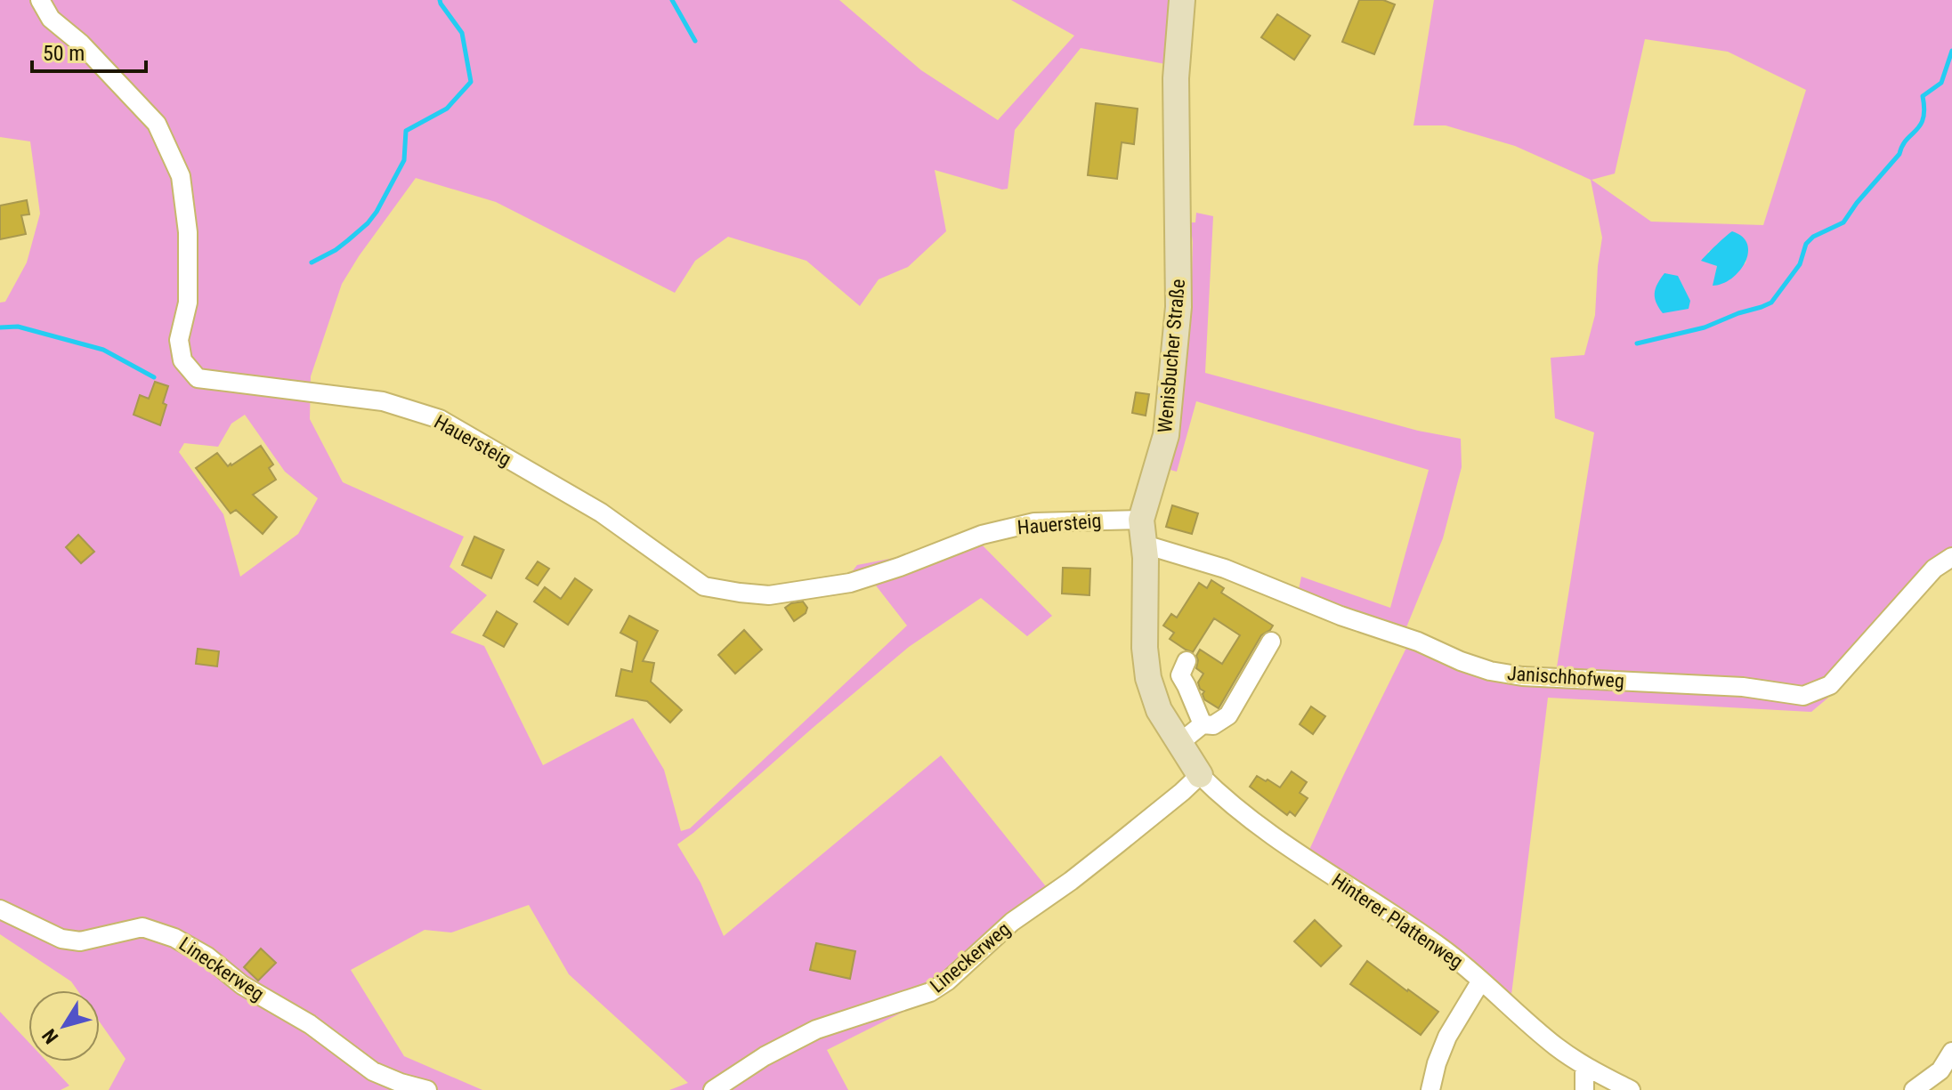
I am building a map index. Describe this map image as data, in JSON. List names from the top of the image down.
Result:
{
  "streets": {
    "street": [
      "Wenisbucher Straße",
      "Hauersteig",
      "Janischhofweg",
      "Hinterer Plattenweg",
      "Lineckerweg"
    ]
  },
  "crossings": [
    ["Wenisbucher Straße", "Hauersteig"],
    ["Wenisbucher Straße", "Janischhofweg"],
    ["Wenisbucher Straße", "Hinterer Plattenweg"],
    ["Wenisbucher Straße", "Lineckerweg"],
    ["Hinterer Plattenweg", "Lineckerweg"]
  ],
  "scale_bar": "50 m",
  "north": "bottom left"
}
